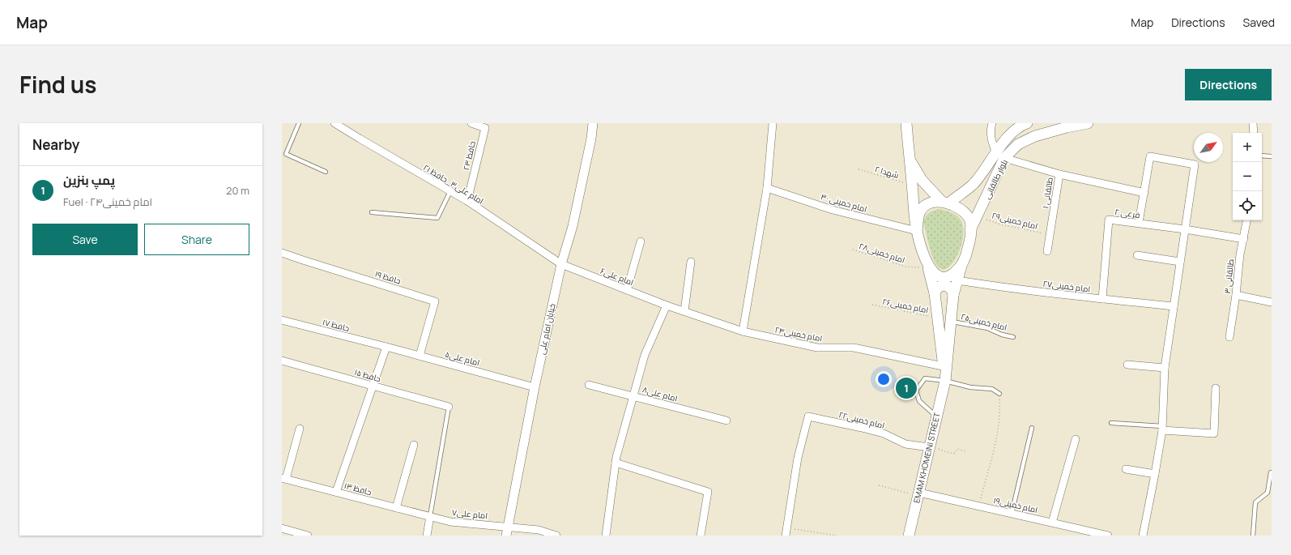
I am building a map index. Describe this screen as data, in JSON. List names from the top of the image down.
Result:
{
  "streets": {
    "main road": ["بلوار طالقانی", "EMAM KHOMEINI STREET"],
    "street": [
      "حافظ ۲۳",
      "امام علی۳_حافظ ۲۱",
      "طالقانی ۱",
      "امام خمینی ۳۰",
      "فرعی ۲",
      "امام علی۶",
      "طالقانی ۳",
      "حافظ ۱۹",
      "امام خمینی۲۷",
      "حافظ ۱۷",
      "خیابان امام علی",
      "امام خمینی۲۴",
      "امام علی۵",
      "حافظ ۱۵",
      "امام علی۸",
      "امام خمینی۲۲",
      "حافظ ۱۳",
      "امام خمینی۱۹",
      "امام علی۷"
    ],
    "lane": ["امام خمینی۲۵"],
    "path": [
      "شهدا ۲",
      "امام خمینی۲۹",
      "امام خمینی۲۸",
      "امام خمینی۲۶"
    ]
  },
  "crossings": [
    ["حافظ ۲۳", "امام علی۳_حافظ ۲۱"],
    ["بلوار طالقانی", "طالقانی ۱"],
    ["بلوار طالقانی", "امام خمینی ۳۰"],
    ["بلوار طالقانی", "امام خمینی۲۹"],
    ["بلوار طالقانی", "امام خمینی۲۸"],
    ["بلوار طالقانی", "EMAM KHOMEINI STREET"],
    ["امام علی۳_حافظ ۲۱", "امام علی۶"],
    ["امام علی۳_حافظ ۲۱", "خیابان امام علی"],
    ["طالقانی ۱", "امام خمینی۲۹"],
    ["امام خمینی ۳۰", "امام خمینی۲۸"],
    ["امام خمینی ۳۰", "EMAM KHOMEINI STREET"],
    ["فرعی ۲", "طالقانی ۳"],
    ["فرعی ۲", "امام خمینی۲۷"],
    ["امام خمینی۲۸", "EMAM KHOMEINI STREET"],
    ["امام علی۶", "خیابان امام علی"],
    ["امام علی۶", "امام خمینی۲۴"],
    ["حافظ ۱۹", "امام علی۵"],
    ["امام خمینی۲۷", "EMAM KHOMEINI STREET"],
    ["امام خمینی۲۶", "EMAM KHOMEINI STREET"],
    ["امام خمینی۲۵", "EMAM KHOMEINI STREET"],
    ["حافظ ۱۷", "امام علی۵"],
    ["خیابان امام علی", "امام علی۵"],
    ["خیابان امام علی", "امام علی۷"],
    ["امام خمینی۲۴", "EMAM KHOMEINI STREET"],
    ["امام خمینی۲۲", "EMAM KHOMEINI STREET"],
    ["EMAM KHOMEINI STREET", "امام خمینی۱۹"],
    ["حافظ ۱۳", "امام علی۷"]
  ],
  "north": "top right",
  "page": {
    "header": "Map",
    "nav": ["Map", "Directions", "Saved"],
    "title": "Find us",
    "buttons": [
      "Directions",
      ["Save", "Share"]
    ],
    "heading": "Nearby",
    "map_buttons": ["+", "−"],
    "list": [
      {
        "mark": "1",
        "name": "پمپ بنزین",
        "note": "Fuel · امام خمینی۲۴",
        "value": "20 m"
      }
    ],
    "pins": "1"
  }
}
